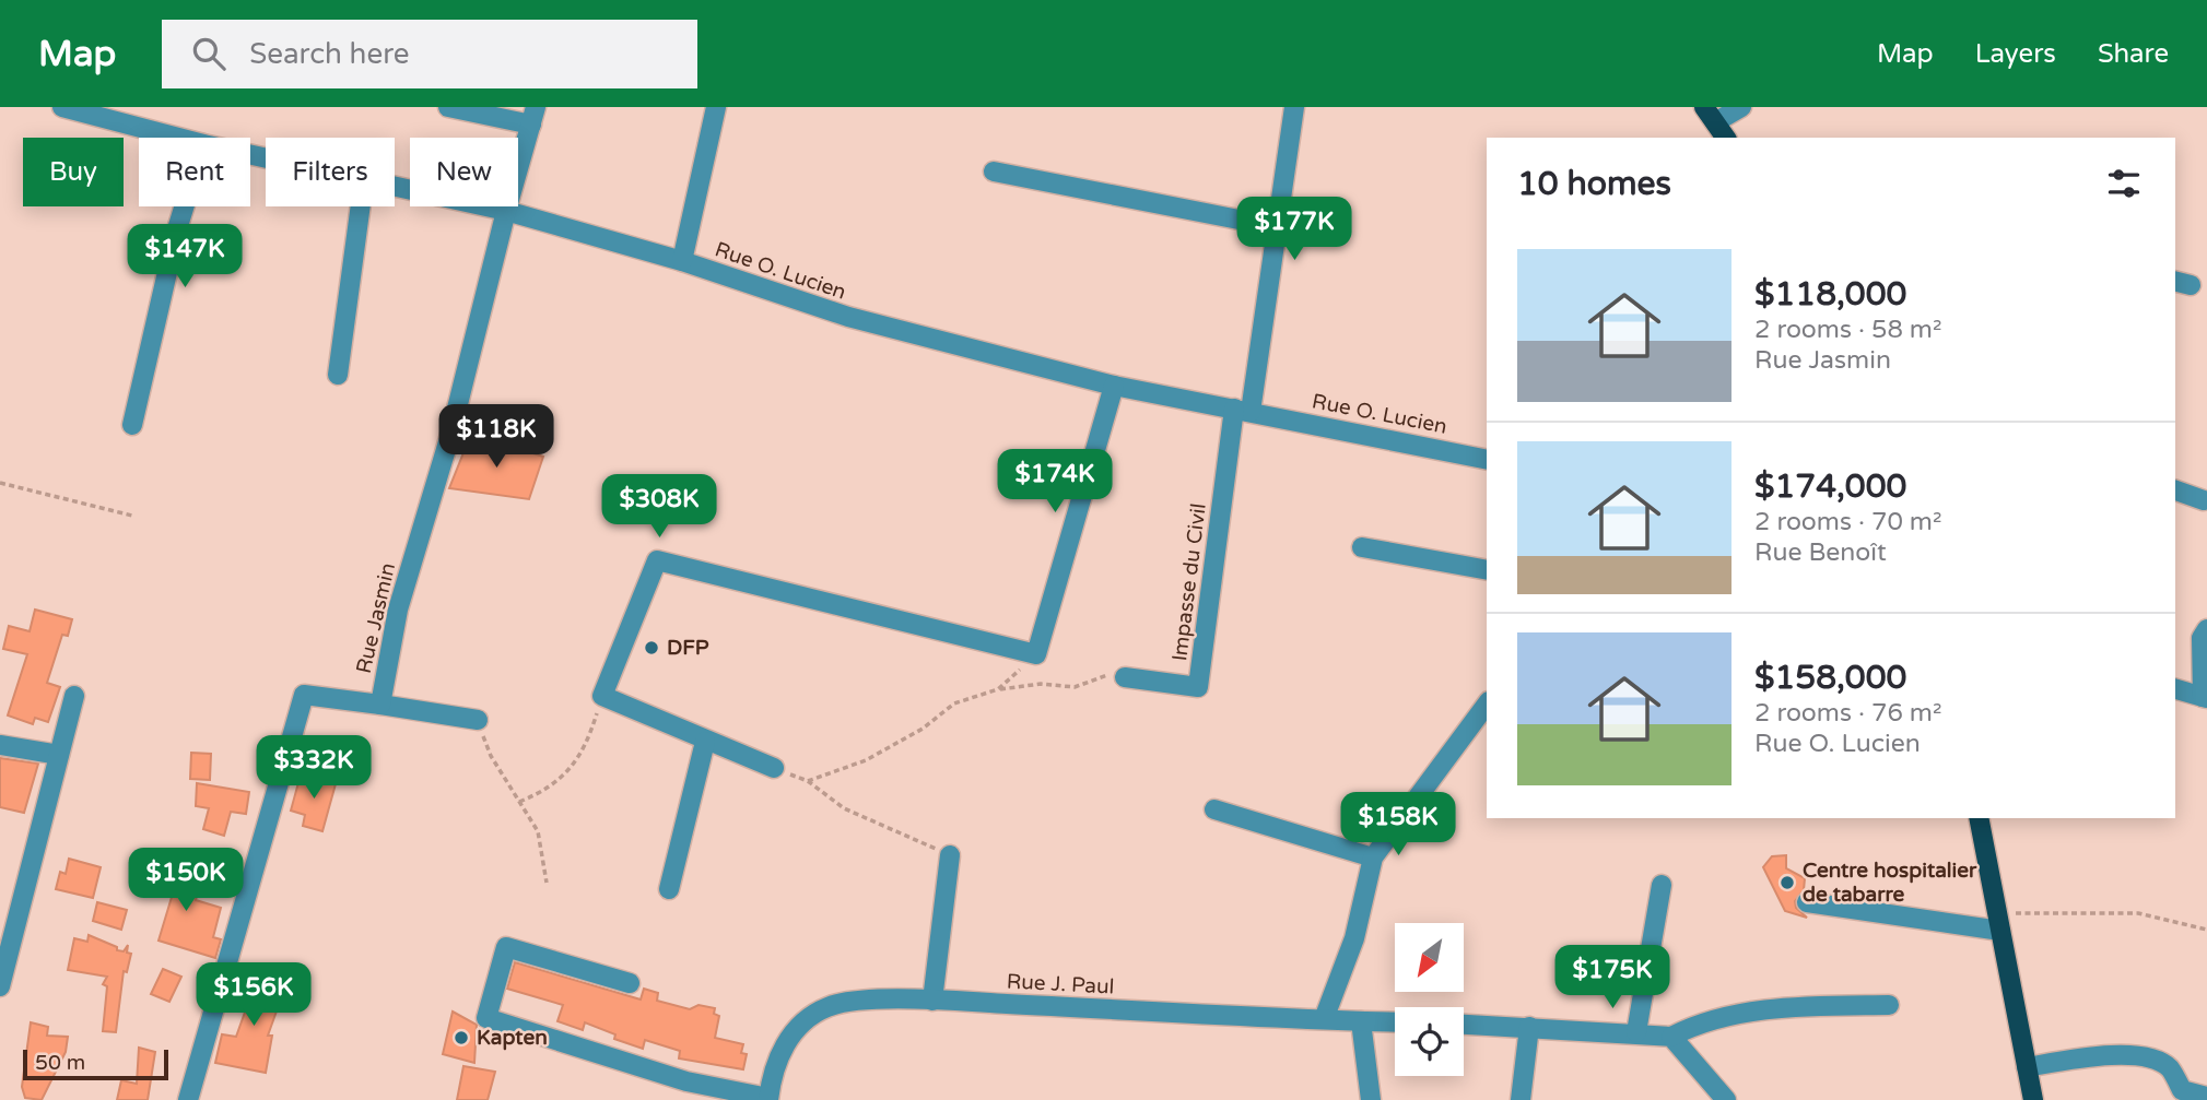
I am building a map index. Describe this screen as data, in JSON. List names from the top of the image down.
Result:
{
  "streets": {
    "street": [
      "Rue O. Lucien",
      "Impasse du Civil",
      "Rue Jasmin",
      "Rue J. Paul"
    ]
  },
  "crossings": [
    ["Rue O. Lucien", "Impasse du Civil"],
    ["Rue O. Lucien", "Rue Jasmin"]
  ],
  "places": ["DFP", "Centre hospitalier de tabarre", "Kapten"],
  "scale_bar": "50 m",
  "north": "bottom left",
  "page": {
    "header": "Map",
    "search": "Search here",
    "nav": ["Map", "Layers", "Share"],
    "chip": [
      "Buy",
      "Rent",
      "Filters",
      "New"
    ],
    "heading": "10 homes",
    "price": [
      "$177K",
      "$147K",
      "$118K",
      "$174K",
      "$308K",
      "$332K",
      "$158K",
      "$150K",
      "$175K",
      "$156K"
    ],
    "list": [
      {
        "name": "$118,000",
        "note": "2 rooms · 58 m² · Rue Jasmin"
      },
      {
        "name": "$174,000",
        "note": "2 rooms · 70 m² · Rue Benoît"
      },
      {
        "name": "$158,000",
        "note": "2 rooms · 76 m² · Rue O. Lucien"
      }
    ],
    "scale": "50 m"
  }
}
